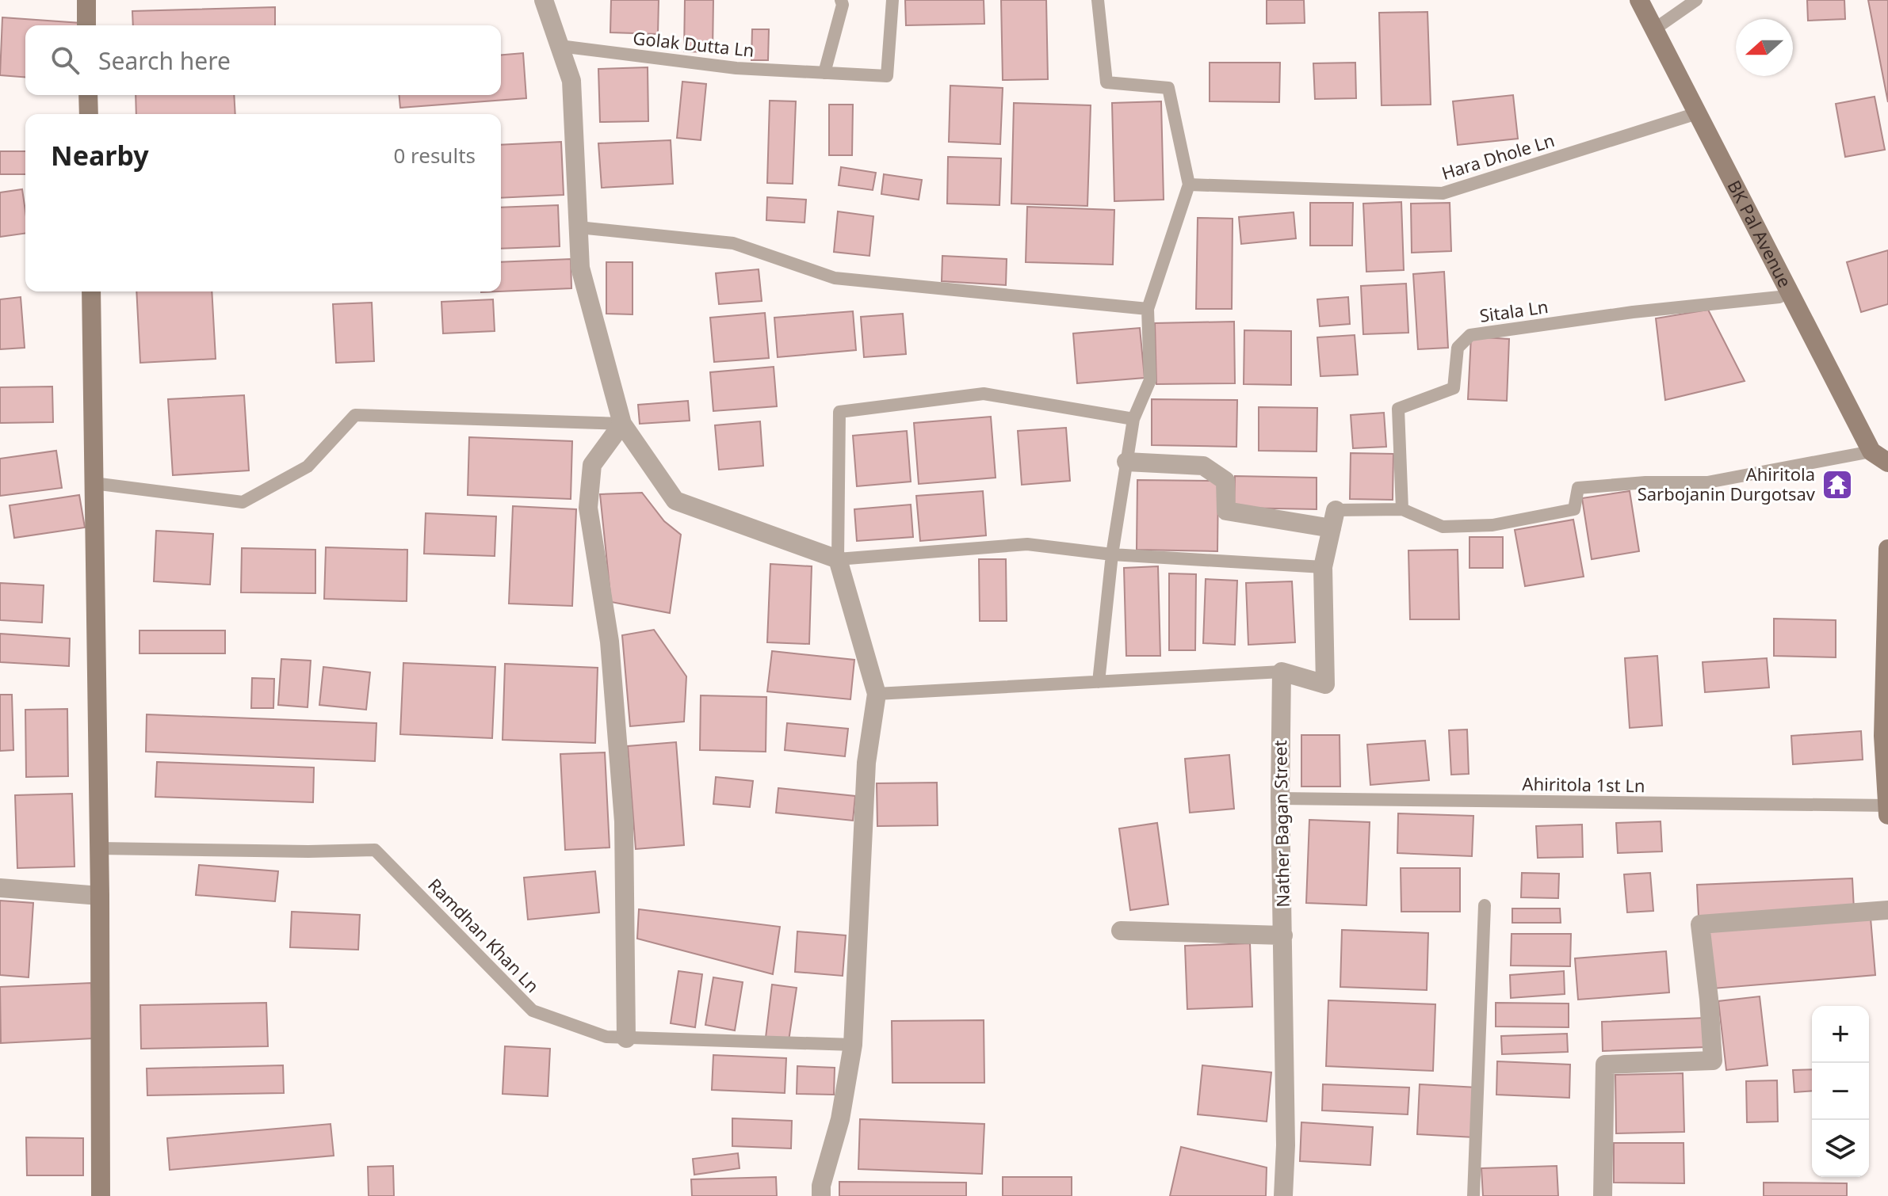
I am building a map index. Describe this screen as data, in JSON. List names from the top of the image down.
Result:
{
  "streets": {
    "main road": ["BK Pal Avenue"],
    "street": ["Nather Bagan Street"],
    "lane": [
      "Golak Dutta Ln",
      "Hara Dhole Ln",
      "Sitala Ln",
      "Ahiritola 1st Ln",
      "Ramdhan Khan Ln"
    ]
  },
  "crossings": [
    ["Hara Dhole Ln", "BK Pal Avenue"],
    ["Ahiritola 1st Ln", "Nather Bagan Street"]
  ],
  "places": {
    "temple": ["Ahiritola Sarbojanin Durgotsav"]
  },
  "north": "left",
  "page": {
    "search": "Search here",
    "heading": ["Nearby", "0 results"],
    "map_buttons": ["+", "−"]
  }
}
